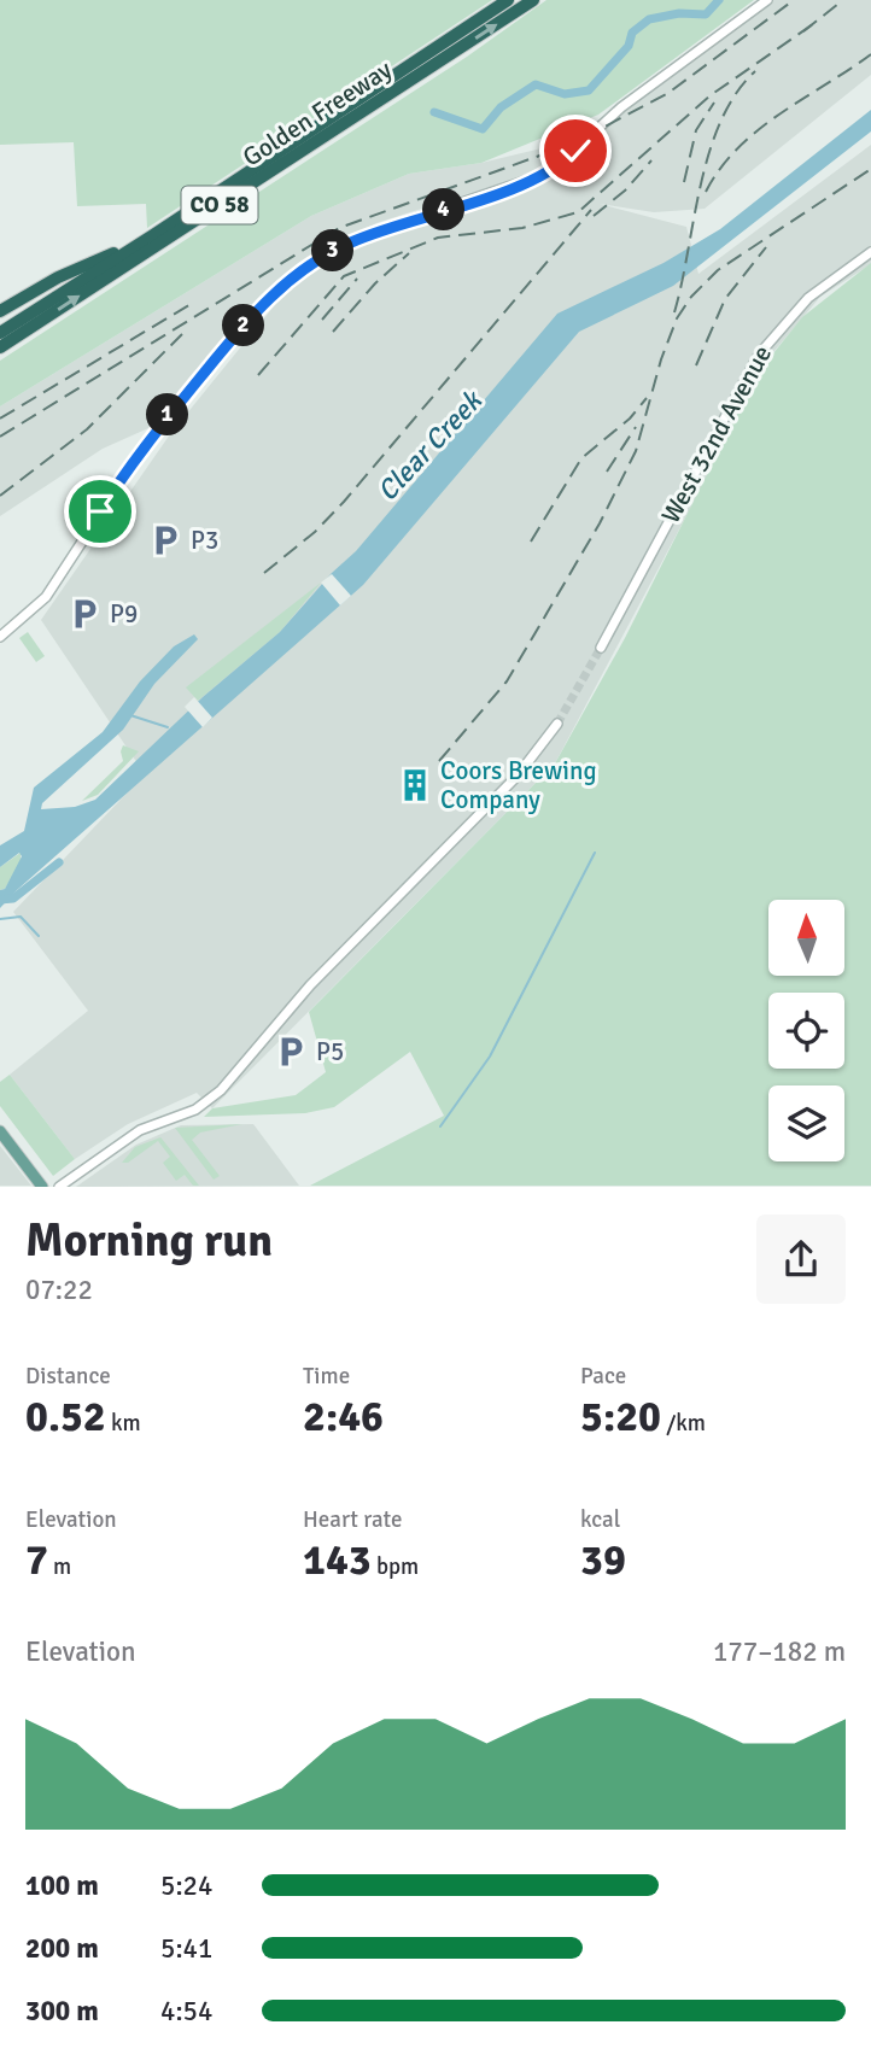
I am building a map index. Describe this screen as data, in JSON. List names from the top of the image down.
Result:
{
  "streets": {
    "highway": ["Golden Freeway", "CO 58"],
    "street": ["West 32nd Avenue"]
  },
  "water": ["Clear Creek"],
  "places": {
    "parking": ["P3", "P9", "P5"],
    "building": ["Coors Brewing Company"]
  },
  "north": "top",
  "page": {
    "pins": [
      "4",
      "3",
      "2",
      "1"
    ],
    "heading": ["Morning run", "07:22"],
    "stats": [
      ["Distance", "0.52 km"],
      ["Time", "2:46"],
      ["Pace", "5:20 /km"],
      ["Elevation", "7 m"],
      ["Heart rate", "143 bpm"],
      ["kcal", "39"]
    ],
    "chart": ["Elevation", "177–182 m"],
    "list": [
      {
        "name": "100 m",
        "note": "5:24"
      },
      {
        "name": "200 m",
        "note": "5:41"
      },
      {
        "name": "300 m",
        "note": "4:54"
      }
    ]
  }
}
